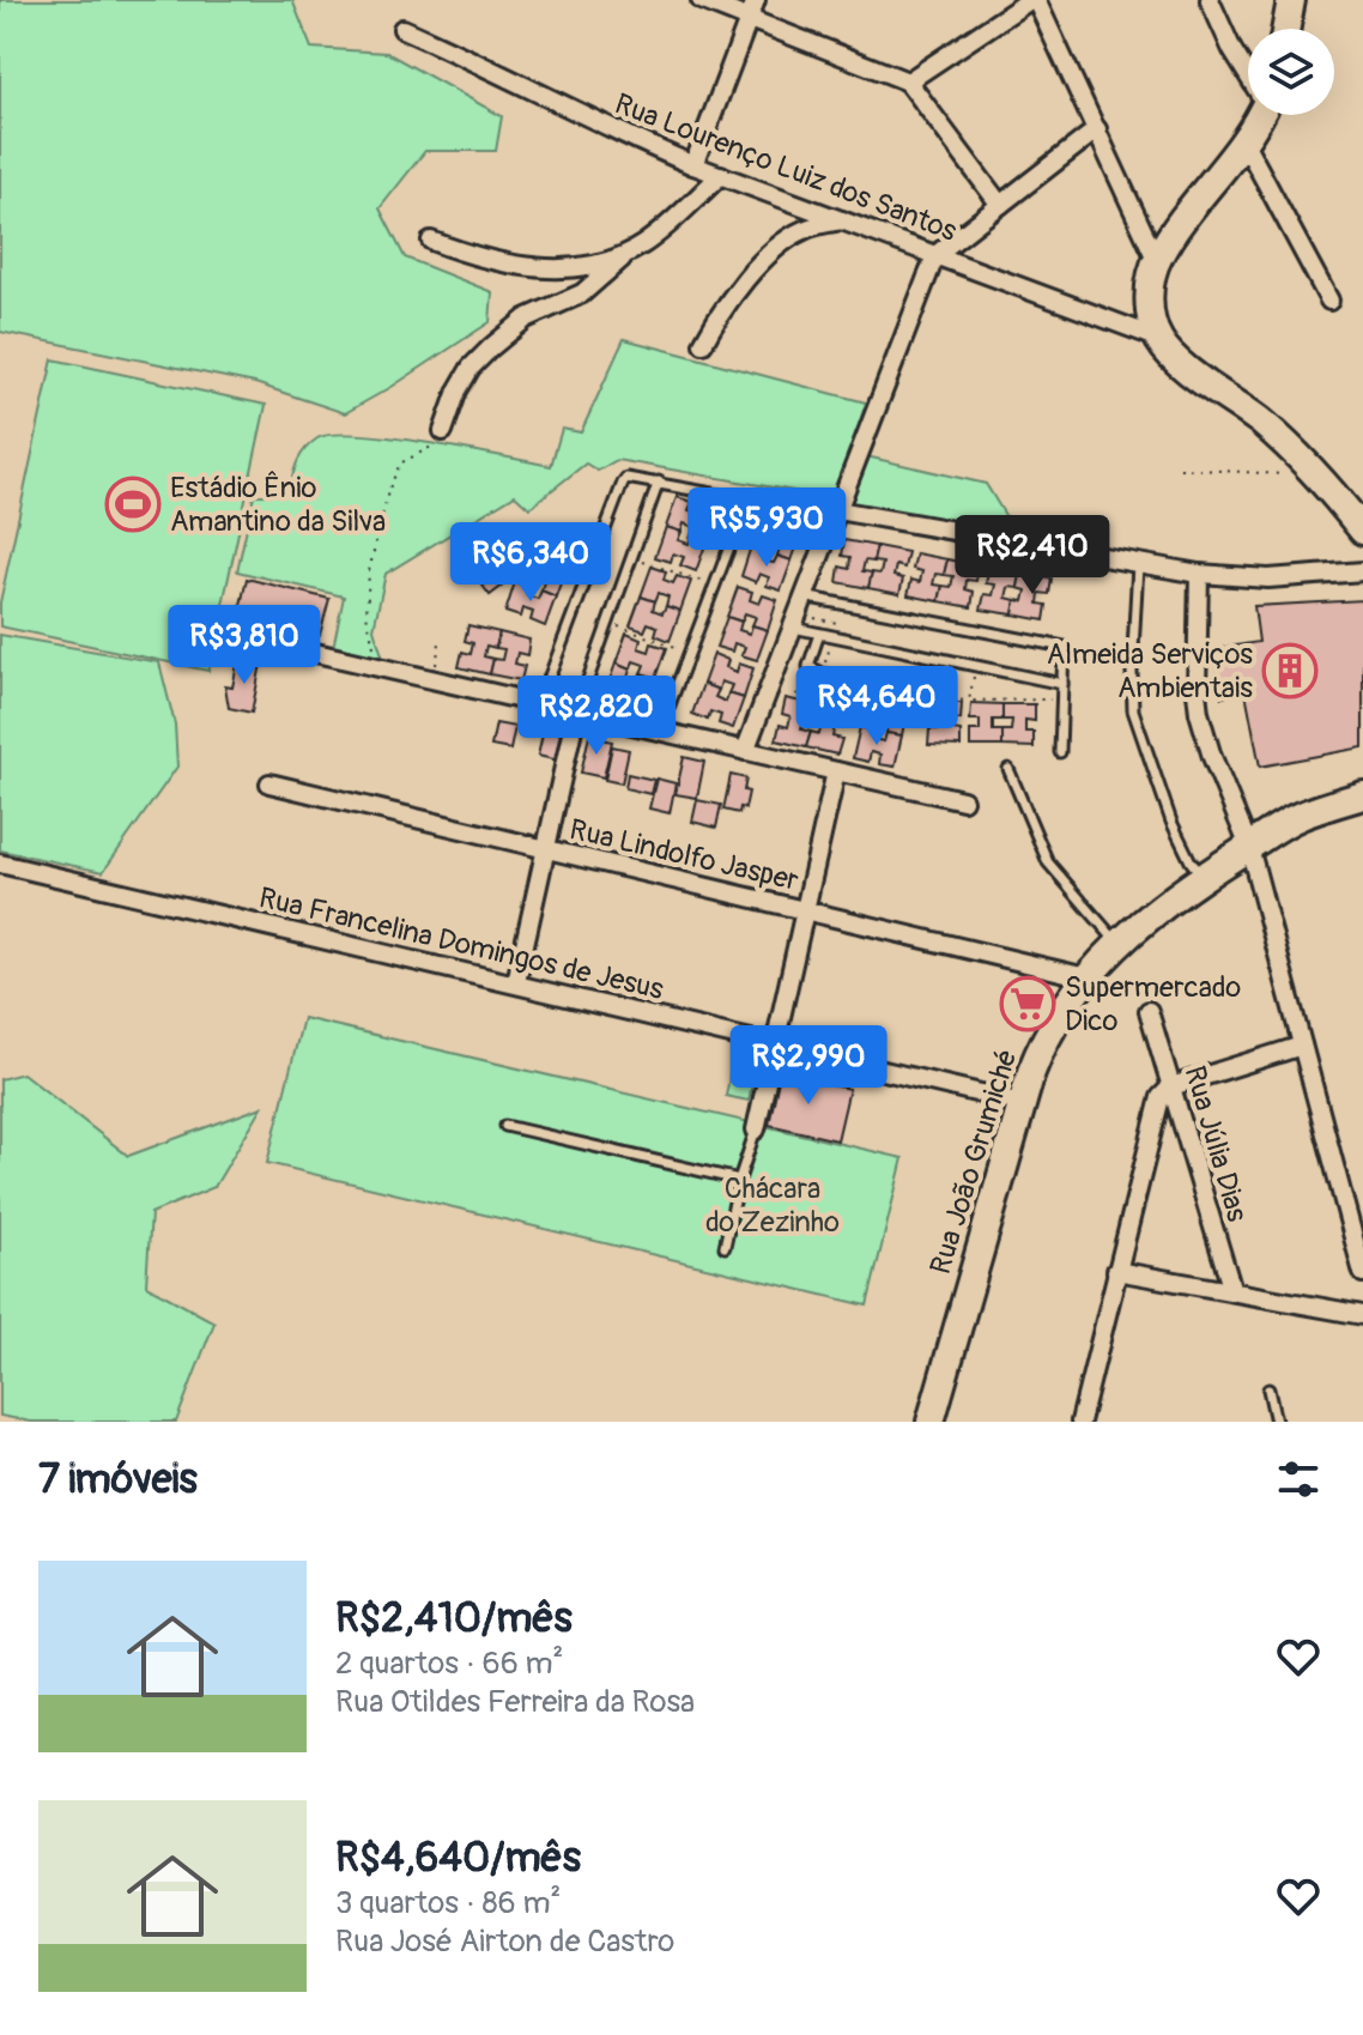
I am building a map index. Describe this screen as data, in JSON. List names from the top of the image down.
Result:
{
  "streets": {
    "main road": ["Rua João Grumiché"],
    "street": [
      "Rua Lourenço Luiz dos Santos",
      "Rua Lindolfo Jasper",
      "Rua Francelina Domingos de Jesus",
      "Rua Júlia Dias"
    ]
  },
  "crossings": [
    ["Rua Lindolfo Jasper", "Rua João Grumiché"],
    ["Rua Francelina Domingos de Jesus", "Rua João Grumiché"]
  ],
  "parks": ["Chácara do Zezinho"],
  "places": {
    "sports": ["Estádio Ênio Amantino da Silva"],
    "building": ["Almeida Serviços Ambientais"],
    "supermarket": ["Supermercado Dico"]
  },
  "page": {
    "price": [
      "R$5,930",
      "R$2,410",
      "R$6,340",
      "R$3,810",
      "R$4,640",
      "R$2,820",
      "R$2,990"
    ],
    "heading": "7 imóveis",
    "list": [
      {
        "name": "R$2,410/mês",
        "note": "2 quartos · 66 m² · Rua Otildes Ferreira da Rosa"
      },
      {
        "name": "R$4,640/mês",
        "note": "3 quartos · 86 m² · Rua José Airton de Castro"
      }
    ]
  }
}
